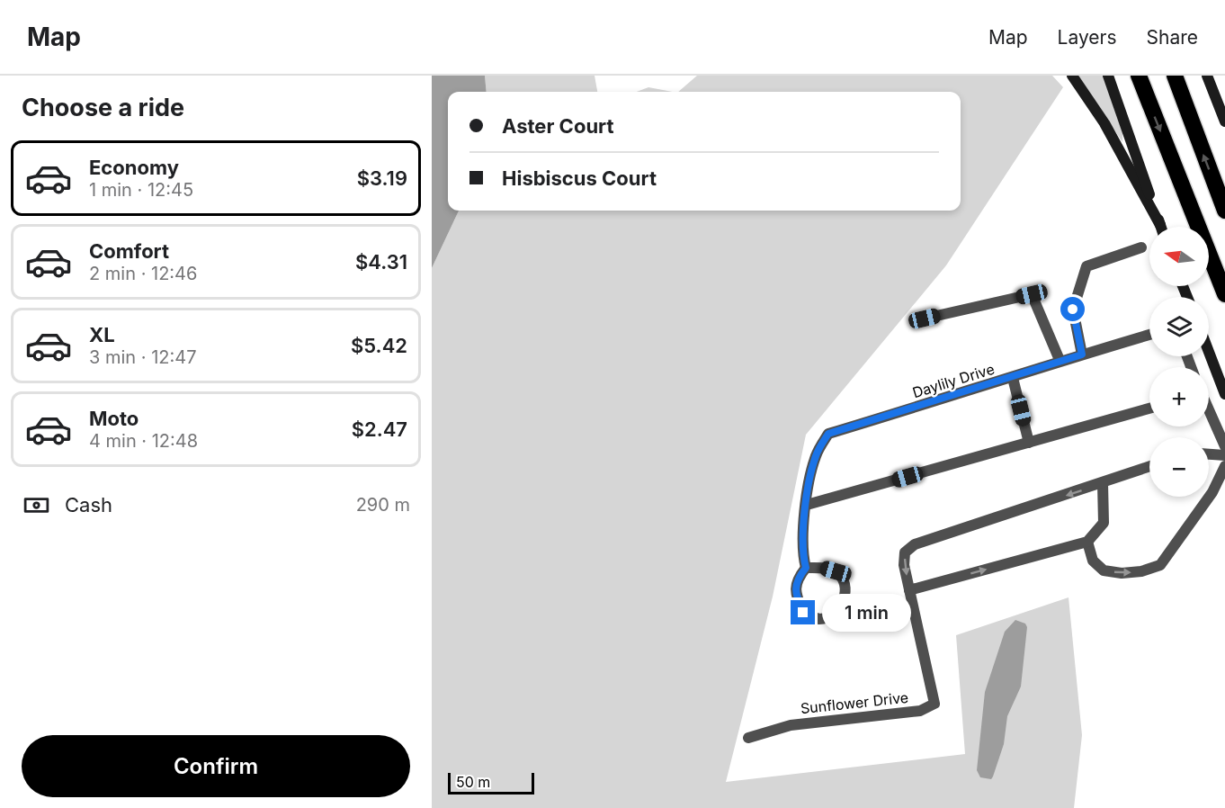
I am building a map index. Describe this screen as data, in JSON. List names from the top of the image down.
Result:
{
  "streets": {
    "street": ["Daylily Drive", "Sunflower Drive"]
  },
  "scale_bar": "50 m",
  "north": "left",
  "page": {
    "header": "Map",
    "nav": ["Map", "Layers", "Share"],
    "heading": "Choose a ride",
    "banner": ["Aster Court", "Hisbiscus Court"],
    "list": [
      {
        "name": "Economy",
        "note": "1 min · 12:45",
        "value": "$3.19"
      },
      {
        "name": "Comfort",
        "note": "2 min · 12:46",
        "value": "$4.31"
      },
      {
        "name": "XL",
        "note": "3 min · 12:47",
        "value": "$5.42"
      },
      {
        "name": "Moto",
        "note": "4 min · 12:48",
        "value": "$2.47"
      }
    ],
    "map_buttons": ["+", "−"],
    "pay": ["Cash", "290 m"],
    "bubble": "1 min",
    "buttons": "Confirm",
    "scale": "50 m"
  }
}
